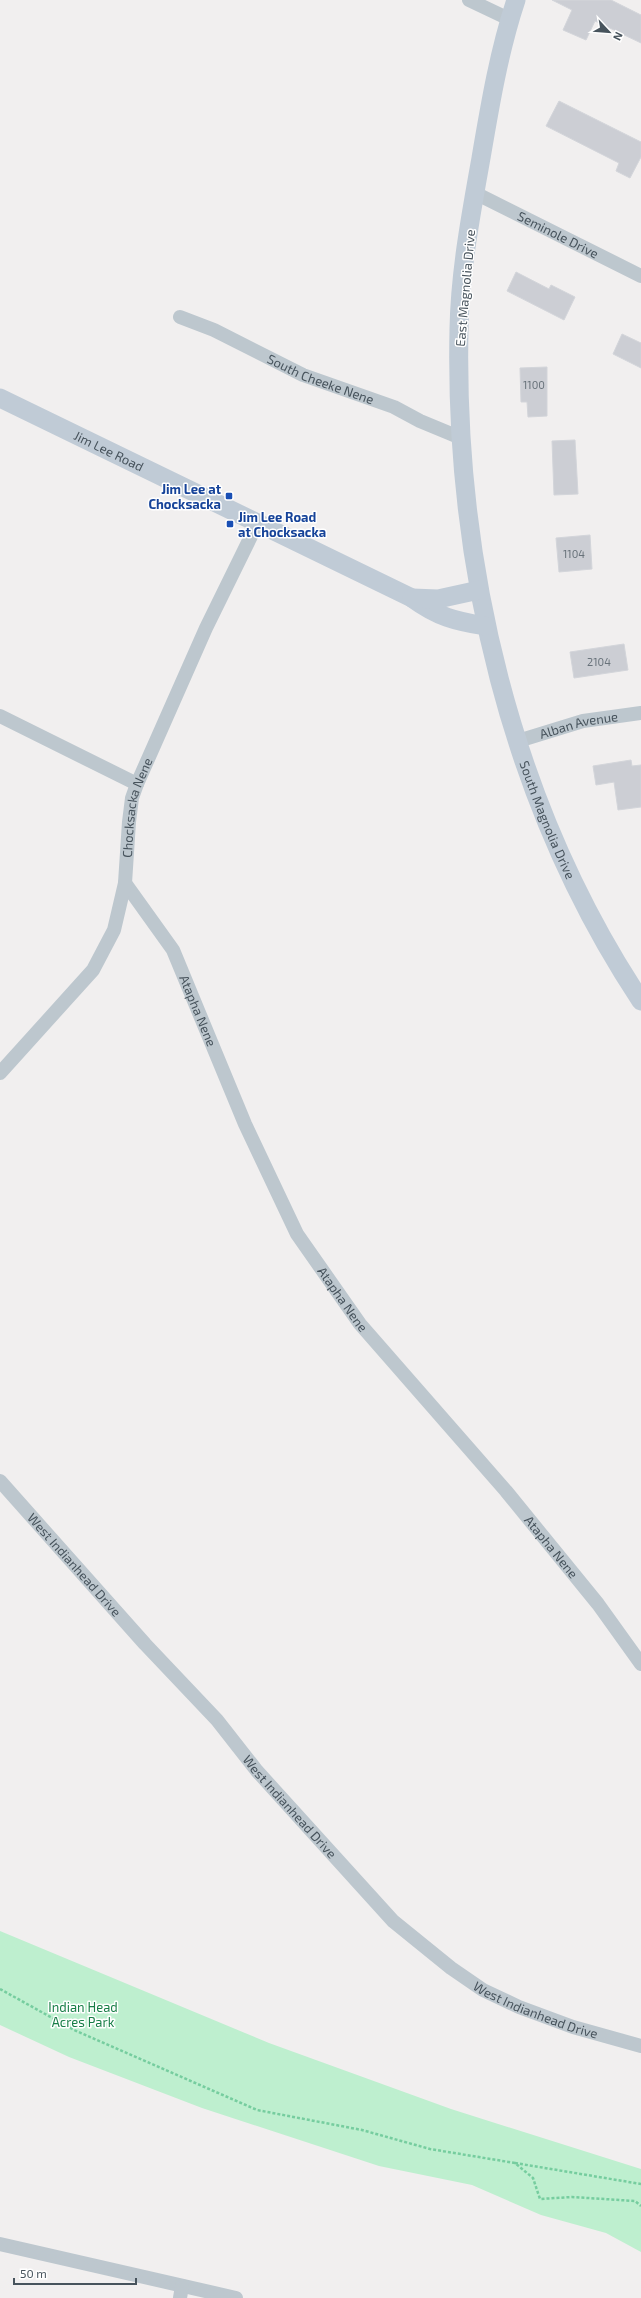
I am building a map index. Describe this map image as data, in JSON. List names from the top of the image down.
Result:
{
  "streets": {
    "main road": ["East Magnolia Drive", "Jim Lee Road", "South Magnolia Drive"],
    "street": [
      "Seminole Drive",
      "South Cheeke Nene",
      "Alban Avenue",
      "Chocksacka Nene",
      "Atapha Nene",
      "West Indianhead Drive"
    ]
  },
  "crossings": [
    ["Seminole Drive", "East Magnolia Drive"],
    ["East Magnolia Drive", "South Cheeke Nene"],
    ["East Magnolia Drive", "Jim Lee Road"],
    ["East Magnolia Drive", "South Magnolia Drive"],
    ["Jim Lee Road", "Chocksacka Nene"],
    ["Jim Lee Road", "South Magnolia Drive"],
    ["Alban Avenue", "South Magnolia Drive"],
    ["Chocksacka Nene", "Atapha Nene"]
  ],
  "parks": ["Indian Head Acres Park"],
  "places": {
    "transit": ["Jim Lee at Chocksacka", "Jim Lee Road at Chocksacka"]
  },
  "house_numbers": ["1100", "1104", "2104"],
  "scale_bar": "50 m",
  "north": "bottom right"
}
